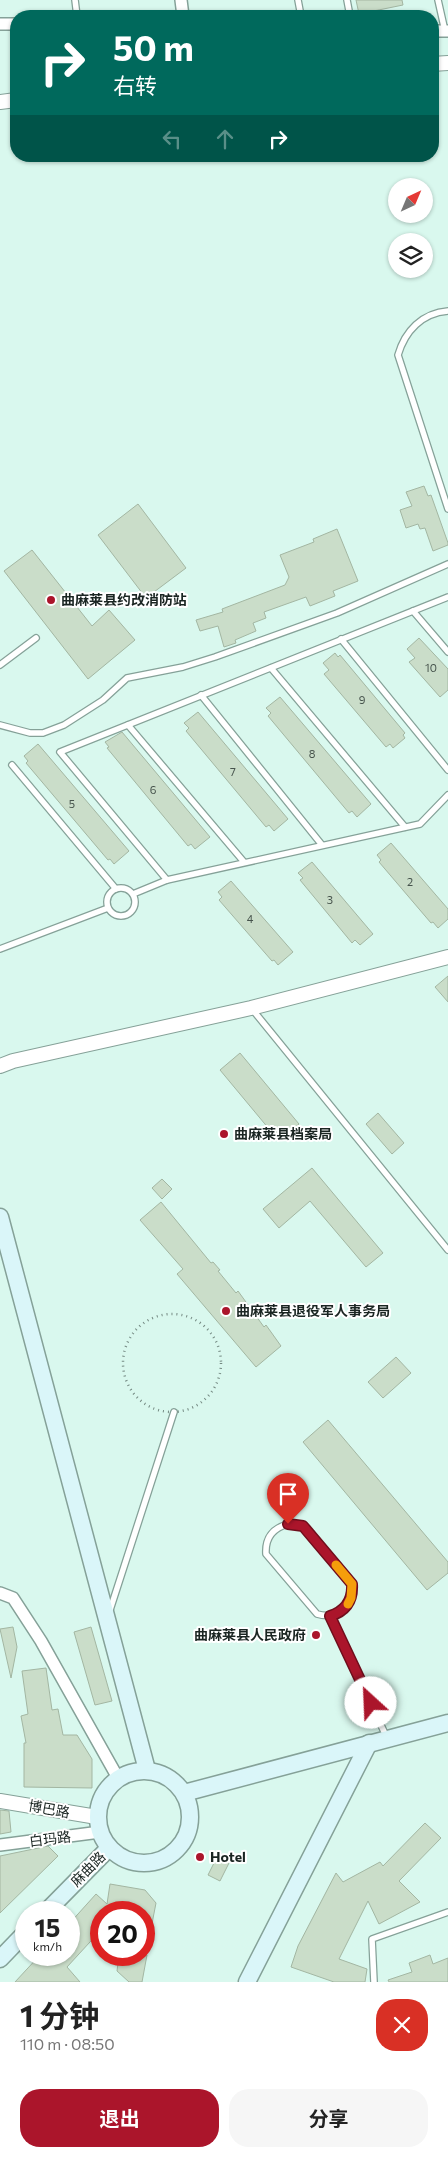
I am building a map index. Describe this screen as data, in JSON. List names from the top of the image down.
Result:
{
  "streets": {
    "main road": ["麻曲路"],
    "street": ["博巴路", "白玛路"]
  },
  "crossings": [
    ["博巴路", "白玛路"],
    ["博巴路", "麻曲路"],
    ["白玛路", "麻曲路"]
  ],
  "places": [
    "曲麻莱县约改消防站",
    "曲麻莱县档案局",
    "曲麻莱县退役军人事务局",
    "曲麻莱县人民政府",
    "Hotel"
  ],
  "house_numbers": [
    "10",
    "9",
    "8",
    "7",
    "6",
    "5",
    "2",
    "3",
    "4"
  ],
  "north": "top right",
  "page": {
    "turn": ["50 m", "右转"],
    "speed": "15 km/h",
    "limit": "20",
    "heading": ["1 分钟", "110 m · 08:50"],
    "buttons": ["退出", "分享"]
  }
}
